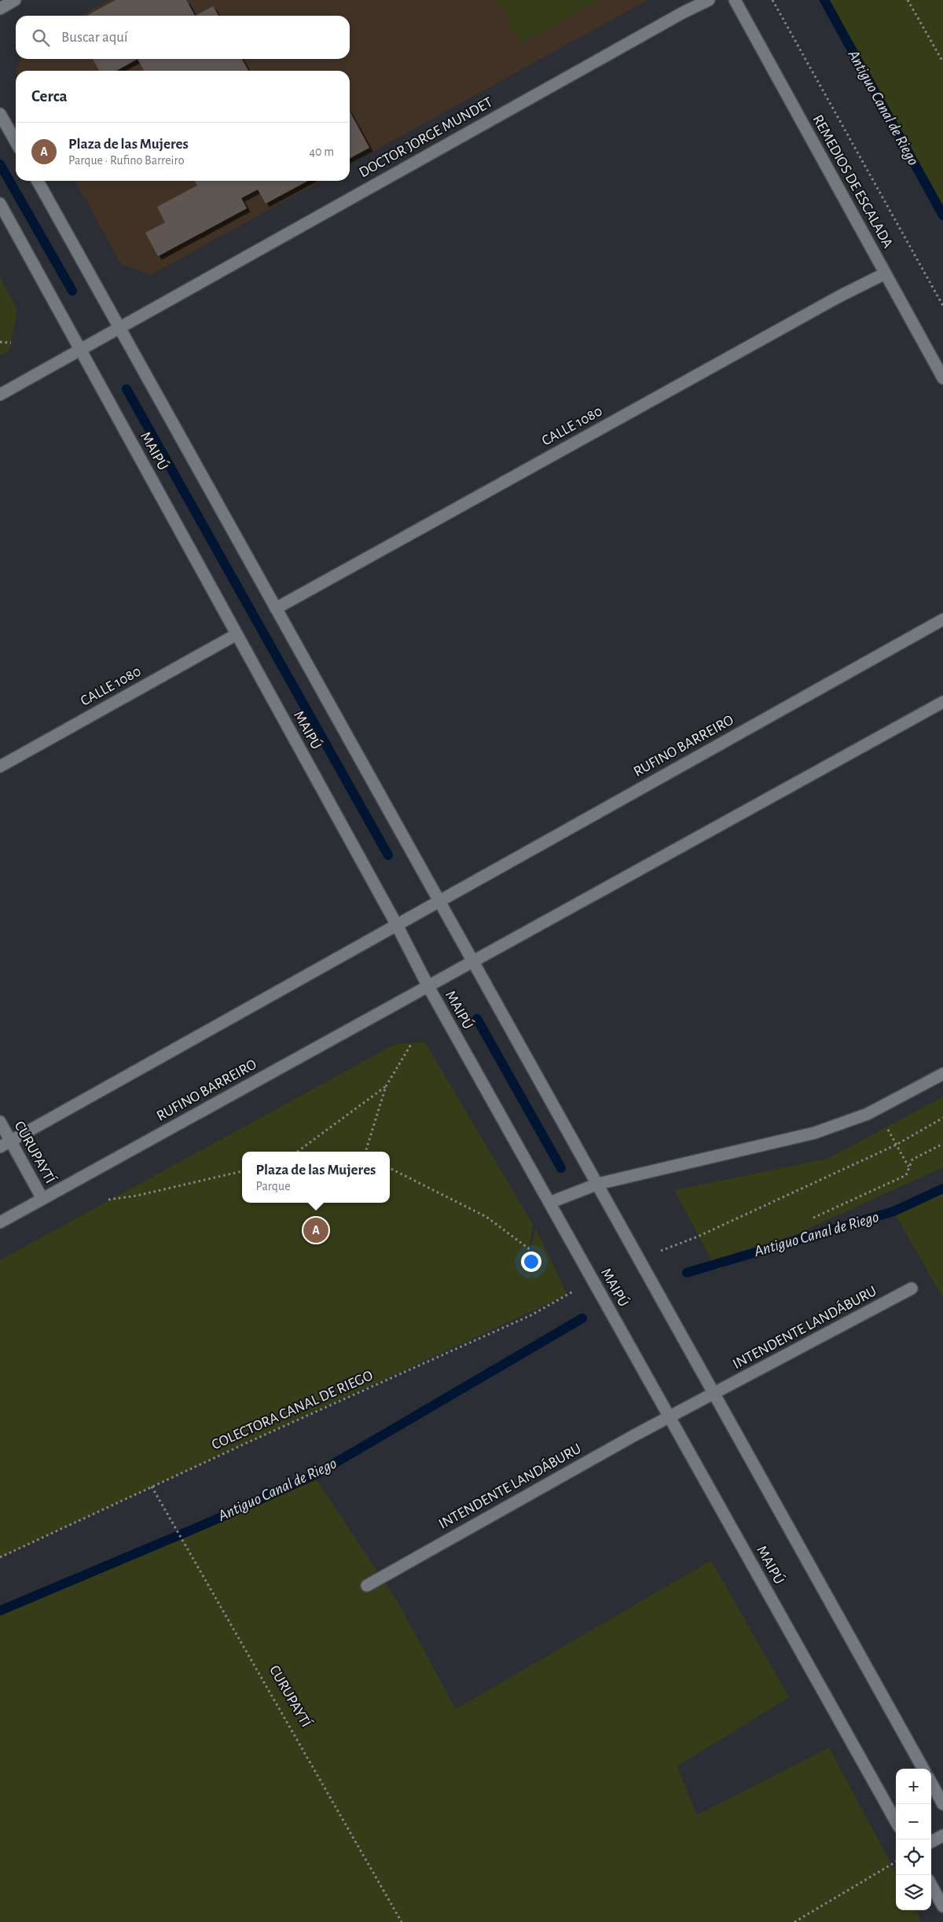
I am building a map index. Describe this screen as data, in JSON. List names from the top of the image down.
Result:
{
  "streets": {
    "street": [
      "DOCTOR JORGE MUNDET",
      "REMEDIOS DE ESCALADA",
      "CALLE 1080",
      "MAIPÚ",
      "RUFINO BARREIRO",
      "CURUPAYTÍ",
      "INTENDENTE LANDÁBURU"
    ],
    "path": ["COLECTORA CANAL DE RIEGO"]
  },
  "crossings": [
    ["DOCTOR JORGE MUNDET", "MAIPÚ"],
    ["REMEDIOS DE ESCALADA", "CALLE 1080"],
    ["CALLE 1080", "MAIPÚ"],
    ["MAIPÚ", "RUFINO BARREIRO"],
    ["MAIPÚ", "INTENDENTE LANDÁBURU"],
    ["MAIPÚ", "COLECTORA CANAL DE RIEGO"],
    ["RUFINO BARREIRO", "CURUPAYTÍ"],
    ["CURUPAYTÍ", "COLECTORA CANAL DE RIEGO"]
  ],
  "water": ["Antiguo Canal de Riego"],
  "page": {
    "search": "Buscar aquí",
    "heading": "Cerca",
    "list": [
      {
        "mark": "A",
        "name": "Plaza de las Mujeres",
        "note": "Parque · Rufino Barreiro",
        "value": "40 m"
      }
    ],
    "popup": ["Plaza de las Mujeres", "Parque"],
    "pins": "A",
    "map_buttons": ["+", "−"]
  }
}
